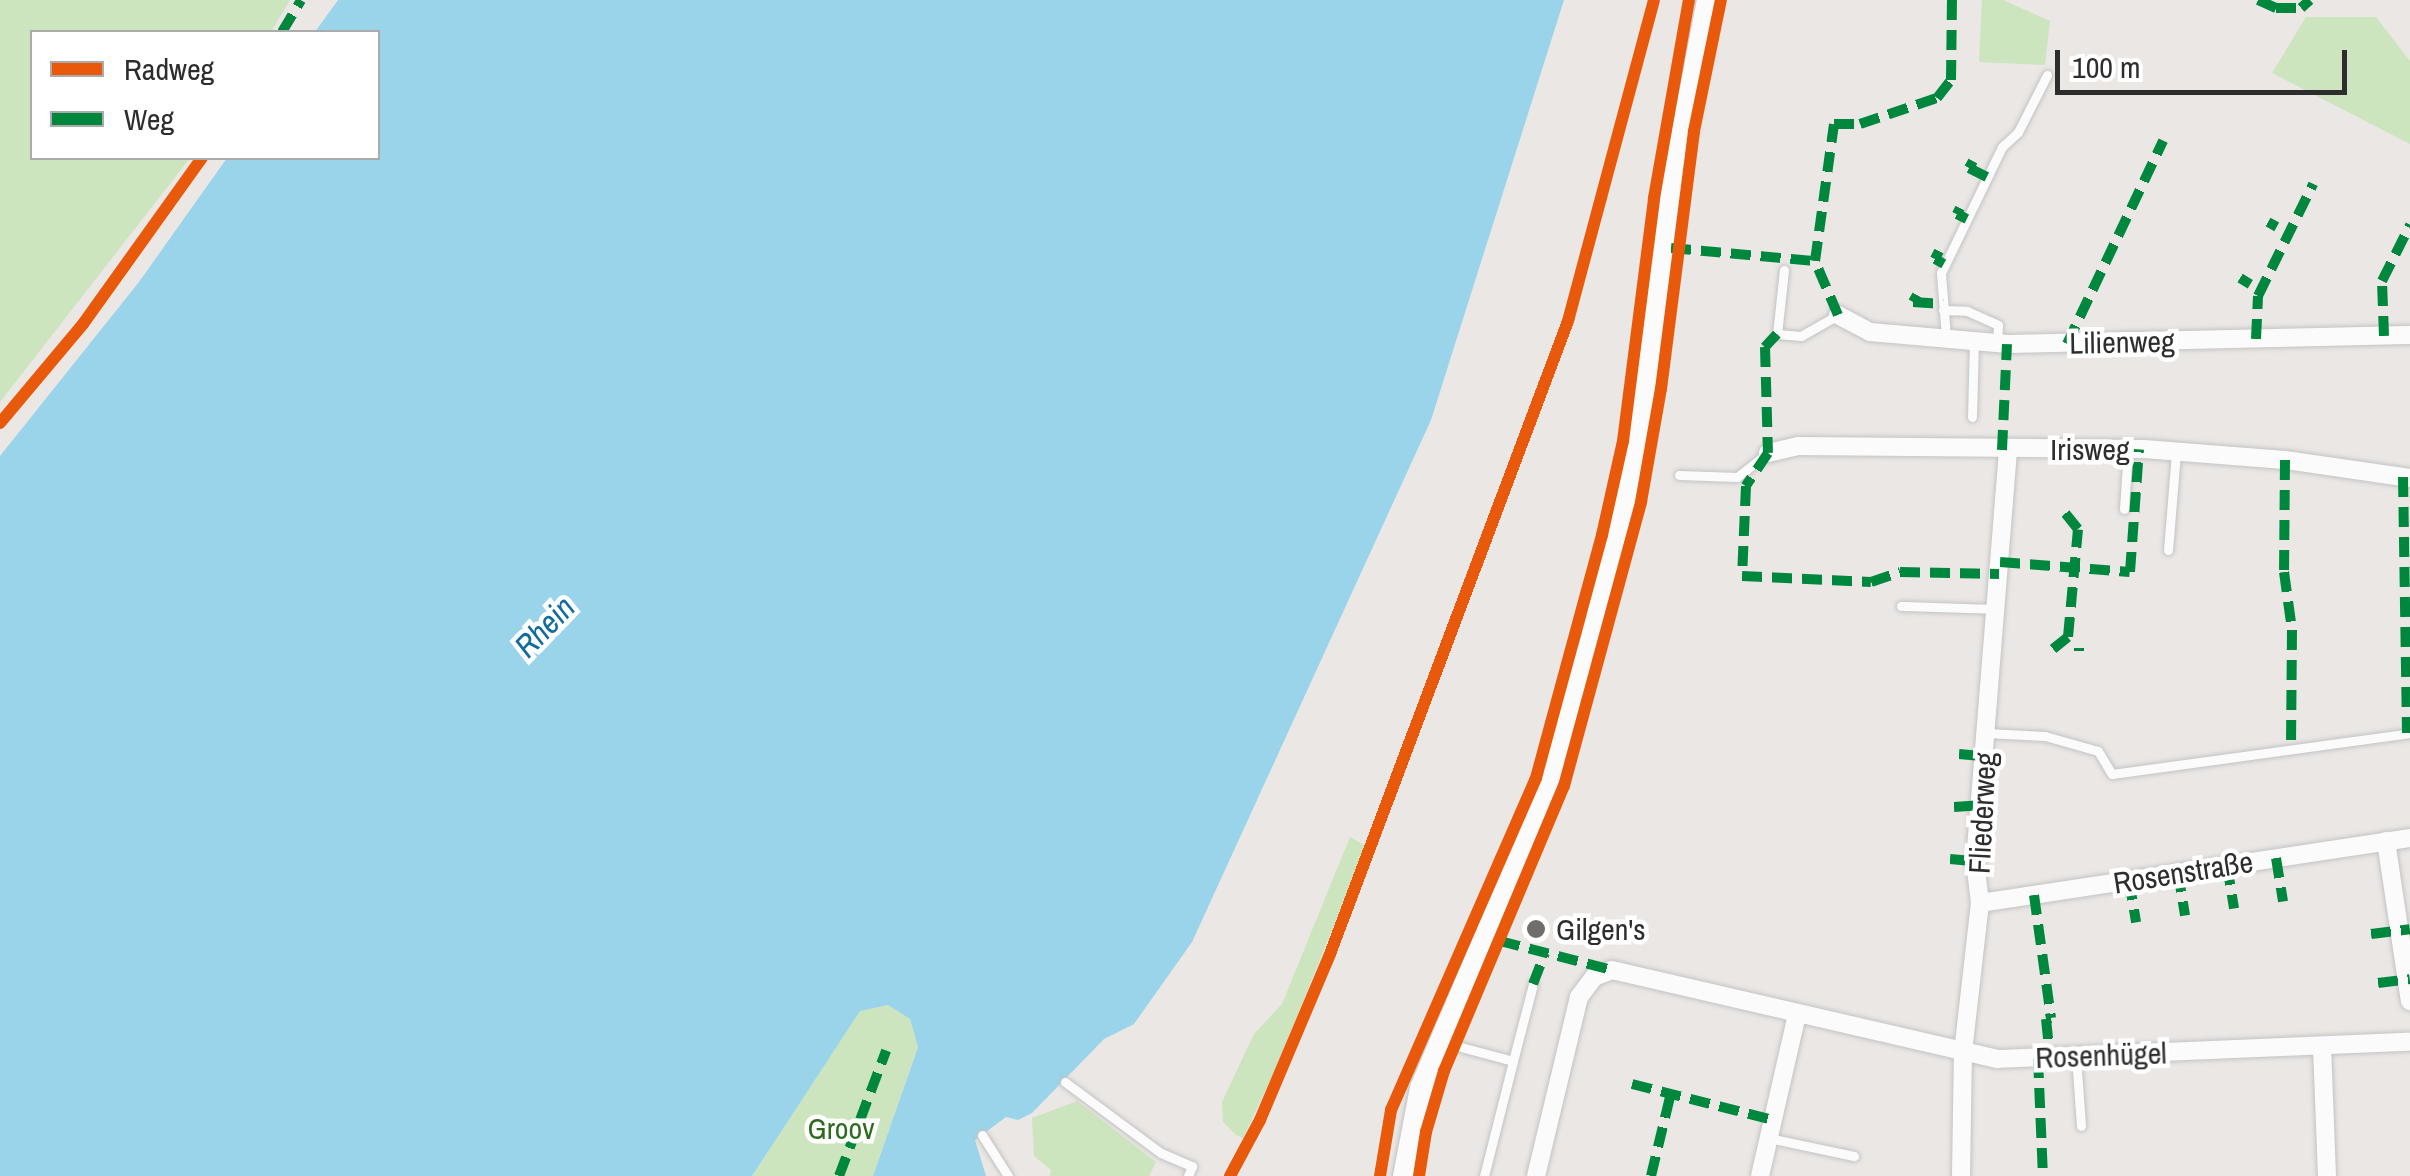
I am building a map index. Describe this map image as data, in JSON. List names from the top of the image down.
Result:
{
  "streets": {
    "street": [
      "Lilienweg",
      "Irisweg",
      "Fliederweg",
      "Rosenstraße",
      "Rosenhügel"
    ]
  },
  "crossings": [
    ["Irisweg", "Fliederweg"],
    ["Fliederweg", "Rosenstraße"],
    ["Fliederweg", "Rosenhügel"]
  ],
  "water": ["Rhein"],
  "parks": ["Groov"],
  "places": ["Gilgen's"],
  "legend": ["Radweg", "Weg"],
  "scale_bar": "100 m"
}
